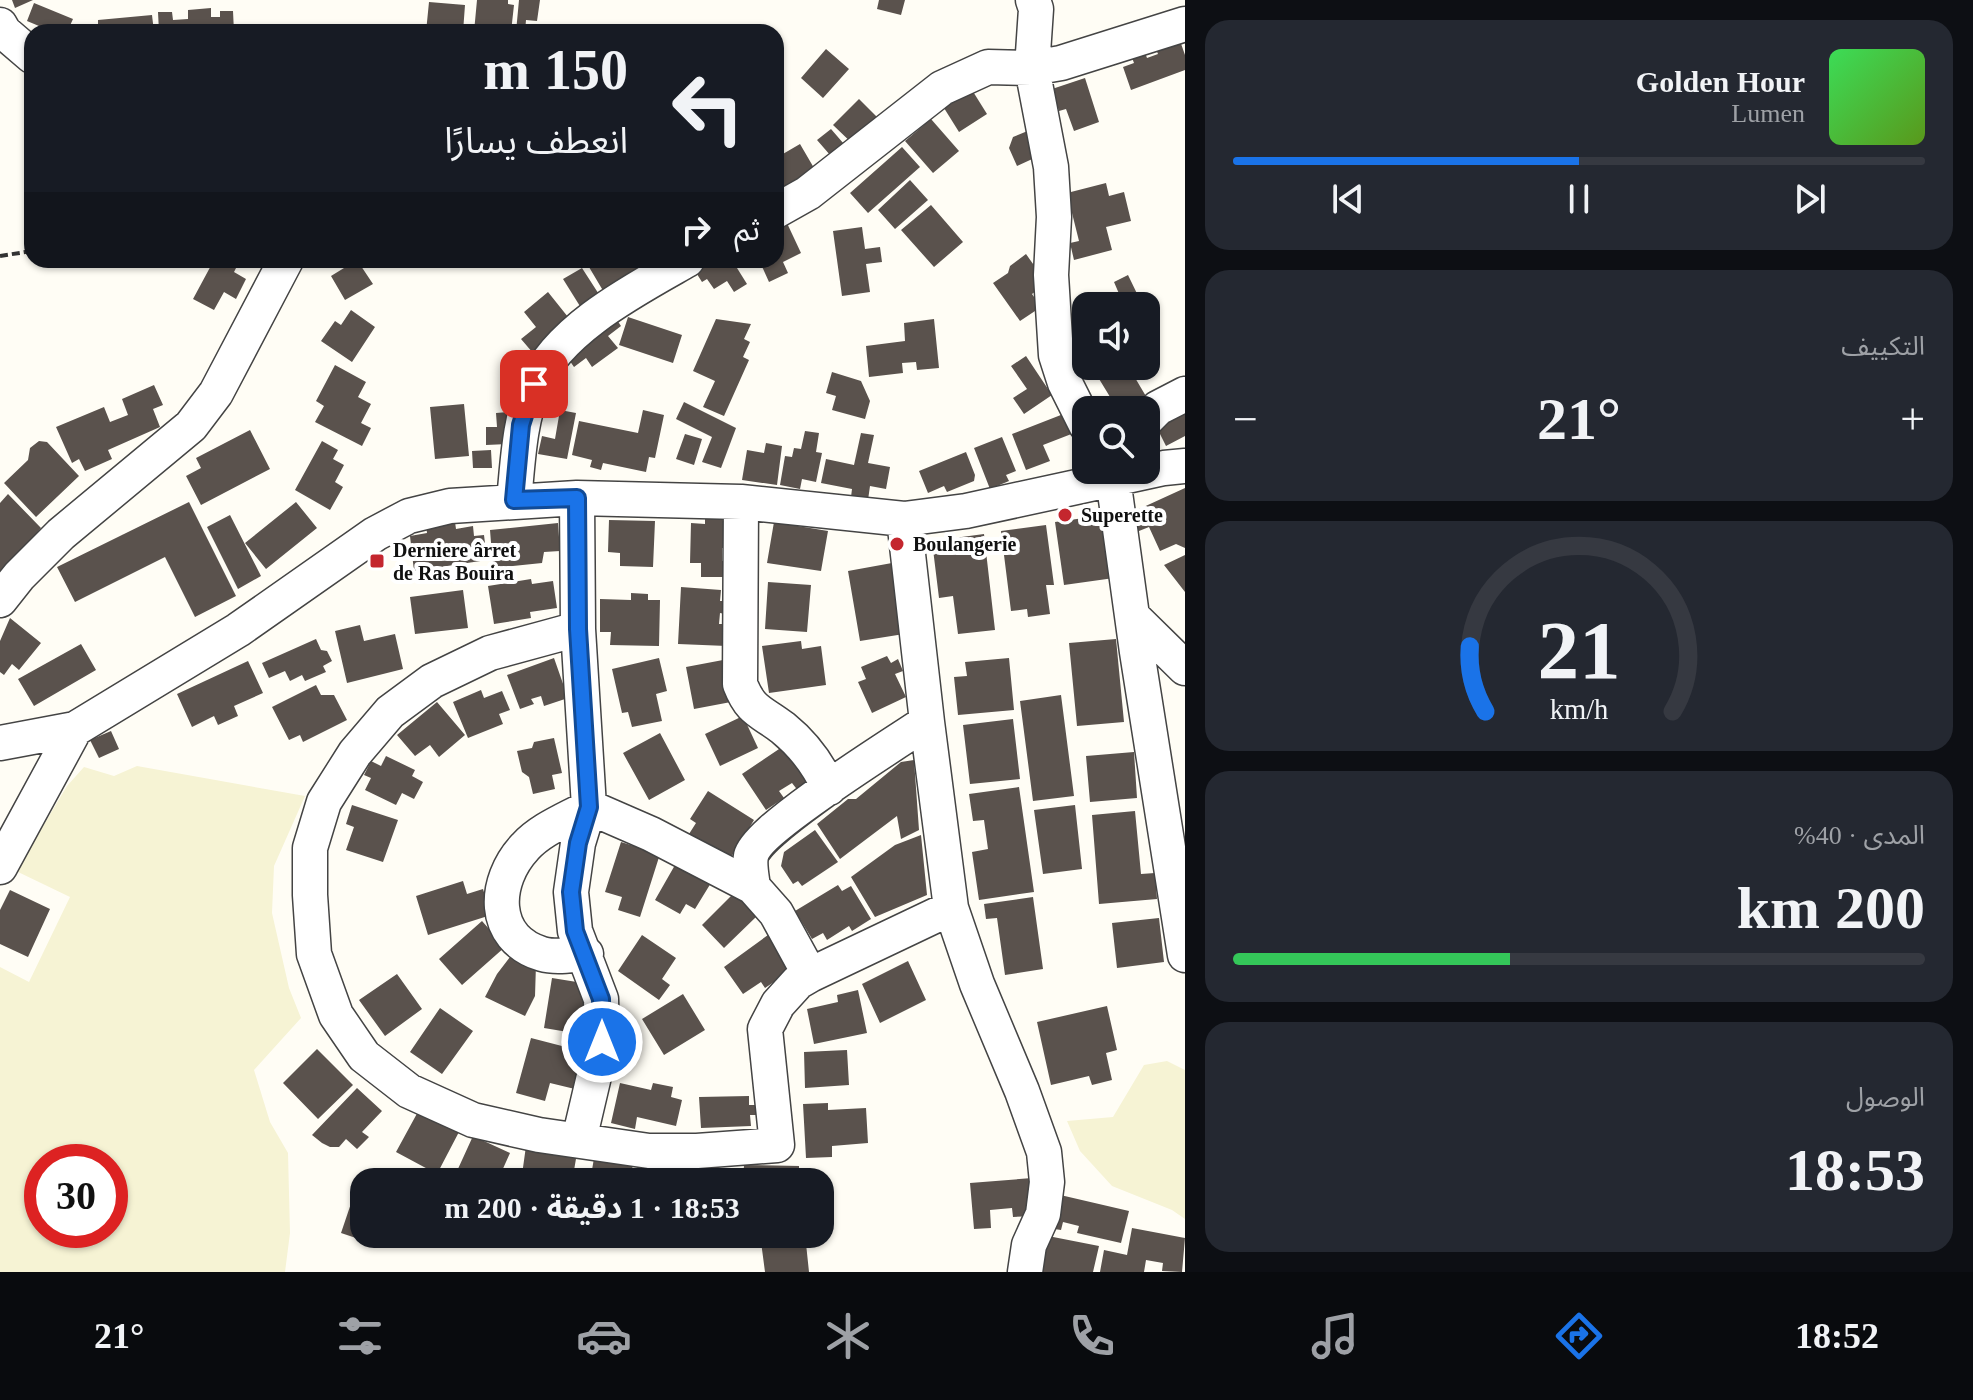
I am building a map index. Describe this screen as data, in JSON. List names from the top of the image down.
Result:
{
  "places": {
    "other": ["Superette", "Boulangerie"],
    "transit": ["Derniere ârret de Ras Bouira"]
  },
  "page": {
    "turn": ["150 m", "انعطف يسارًا"],
    "song": ["Golden Hour", "Lumen"],
    "then": "ثم",
    "tile": [
      "التكييف",
      ["المدى · 40%", "200 km"],
      ["الوصول", "18:53"]
    ],
    "heat": ["−", "21°", "+"],
    "limit": "30",
    "trip": "18:53 · 1 دقيقة · 200 m",
    "tabs": ["18:52", "21°"],
    "gauge": ["21", "km/h"]
  }
}
